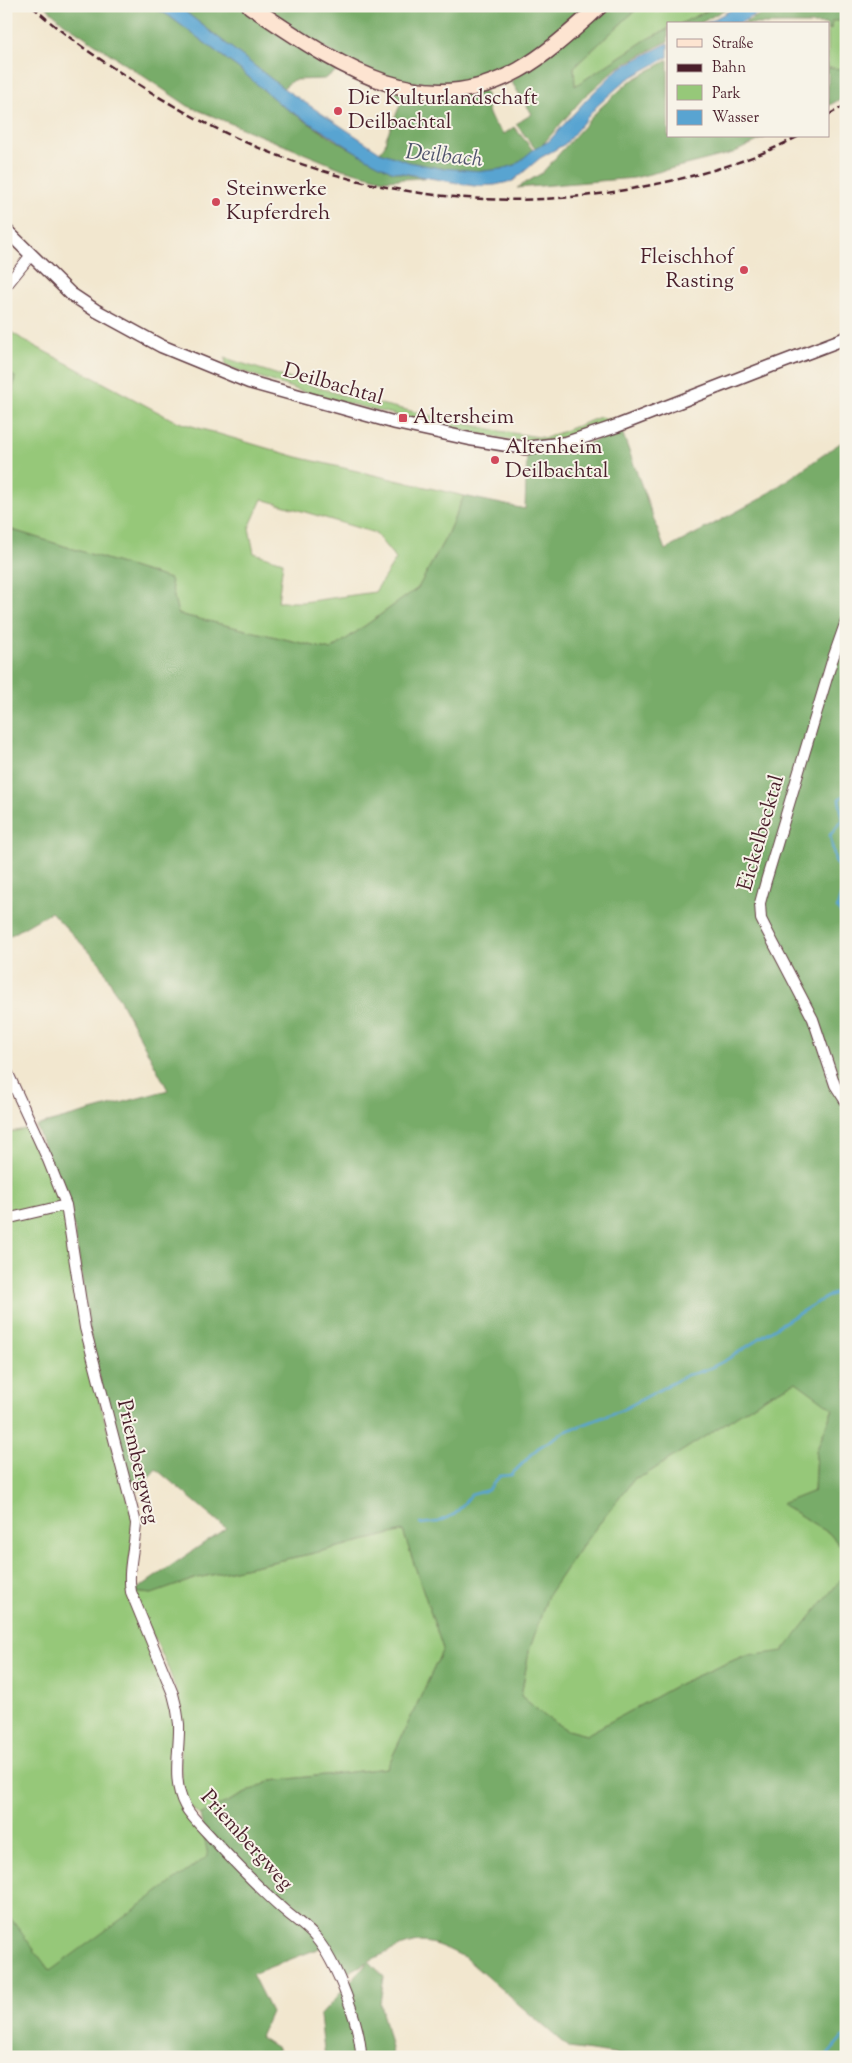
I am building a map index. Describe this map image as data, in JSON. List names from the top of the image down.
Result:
{
  "streets": {
    "street": ["Deilbachtal", "Eickelbecktal", "Priembergweg"]
  },
  "water": ["Deilbach"],
  "places": {
    "other": [
      "Die Kulturlandschaft Deilbachtal",
      "Steinwerke Kupferdreh",
      "Fleischhof Rasting",
      "Altenheim Deilbachtal"
    ],
    "transit": ["Altersheim"]
  },
  "legend": [
    "Straße",
    "Bahn",
    "Park",
    "Wasser"
  ]
}
